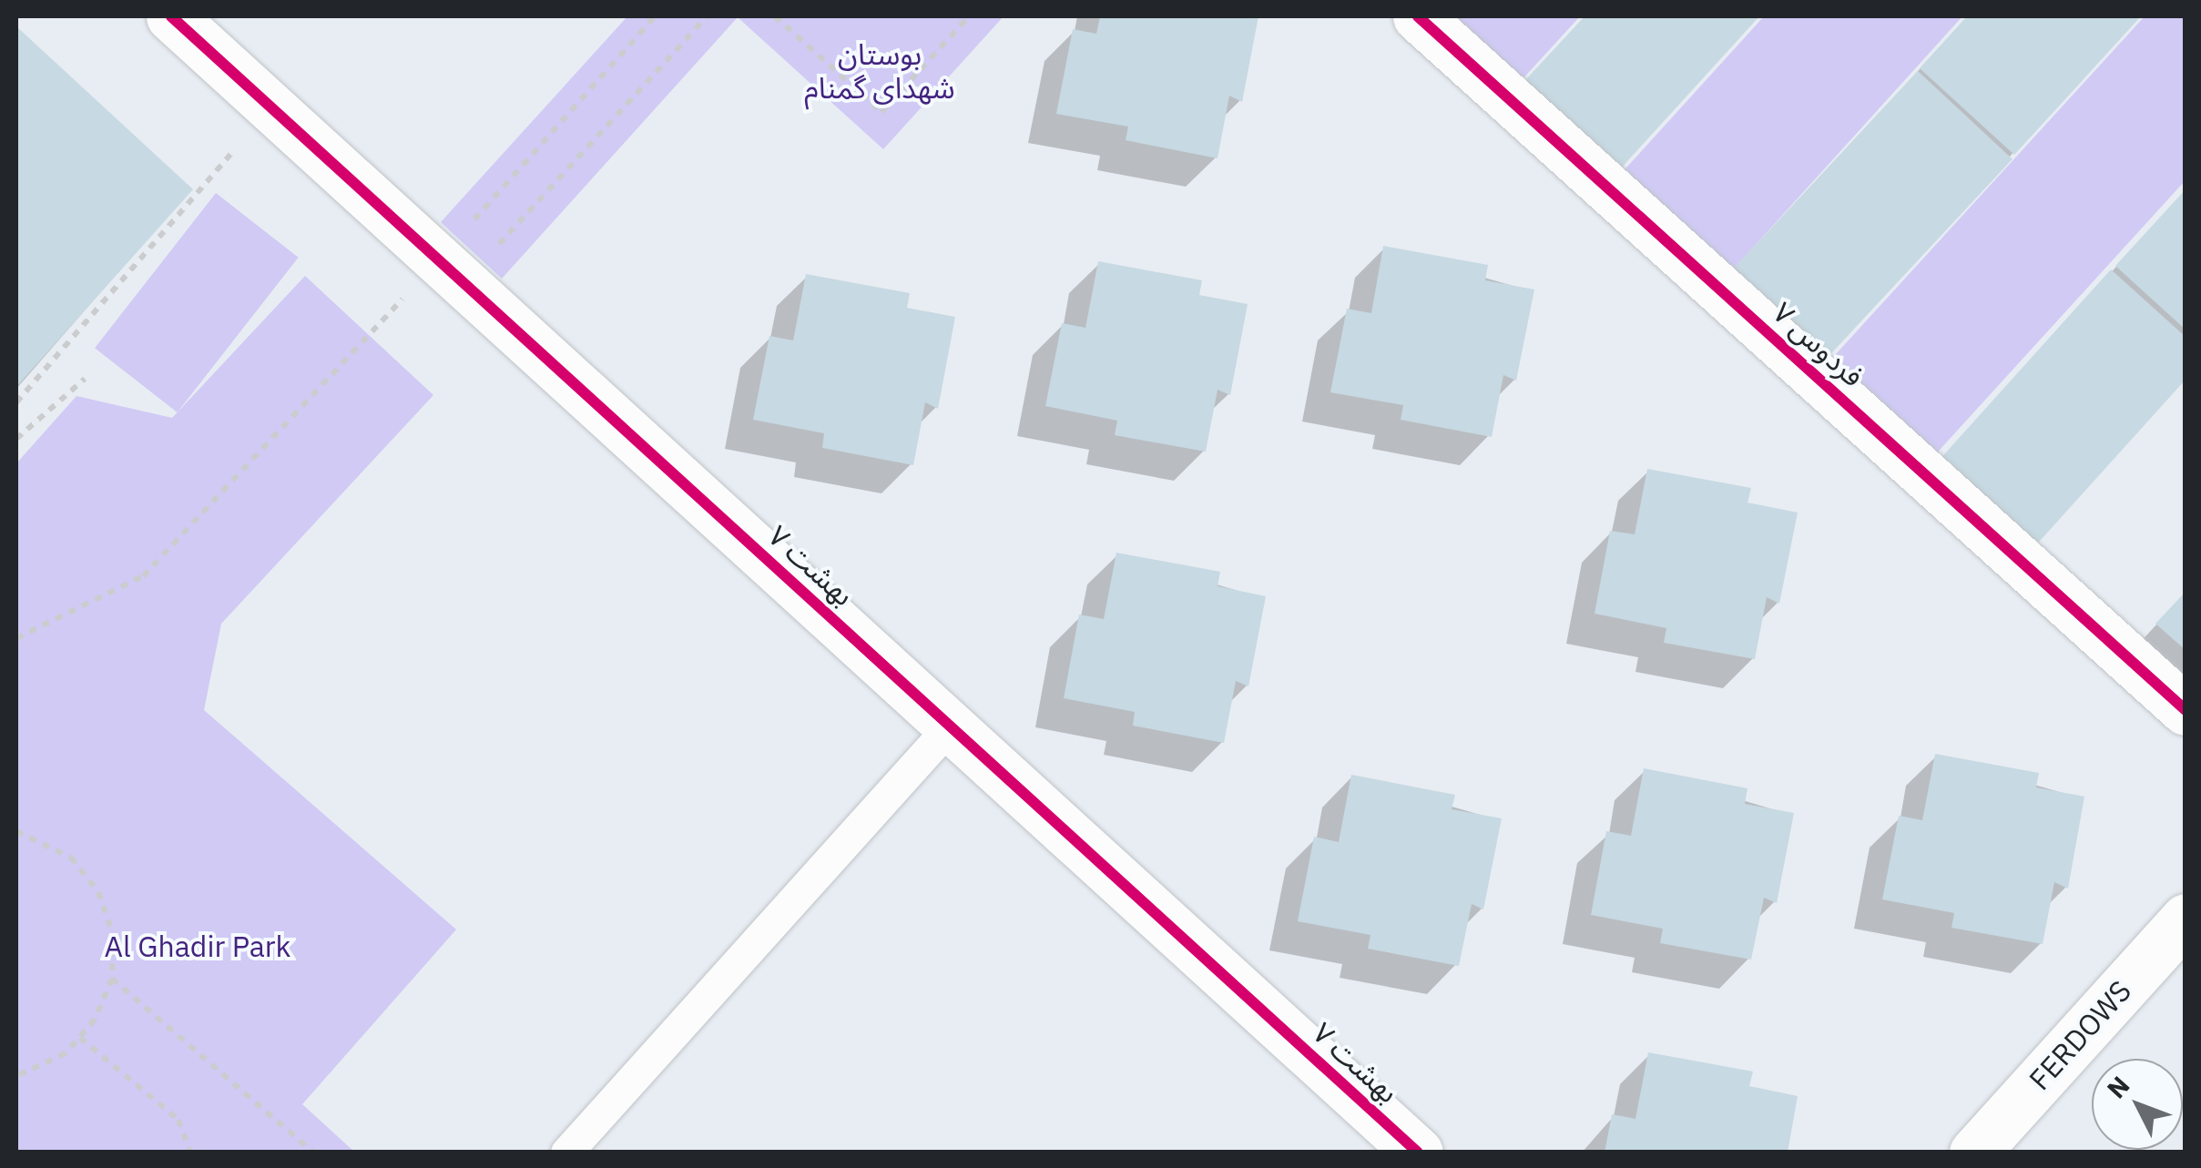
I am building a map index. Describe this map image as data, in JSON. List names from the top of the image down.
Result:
{
  "streets": {
    "street": ["فردوس ۷", "بهشت ۷", "FERDOWS"]
  },
  "parks": ["بوستان شهدای گمنام", "Al Ghadir Park"],
  "north": "top left"
}
